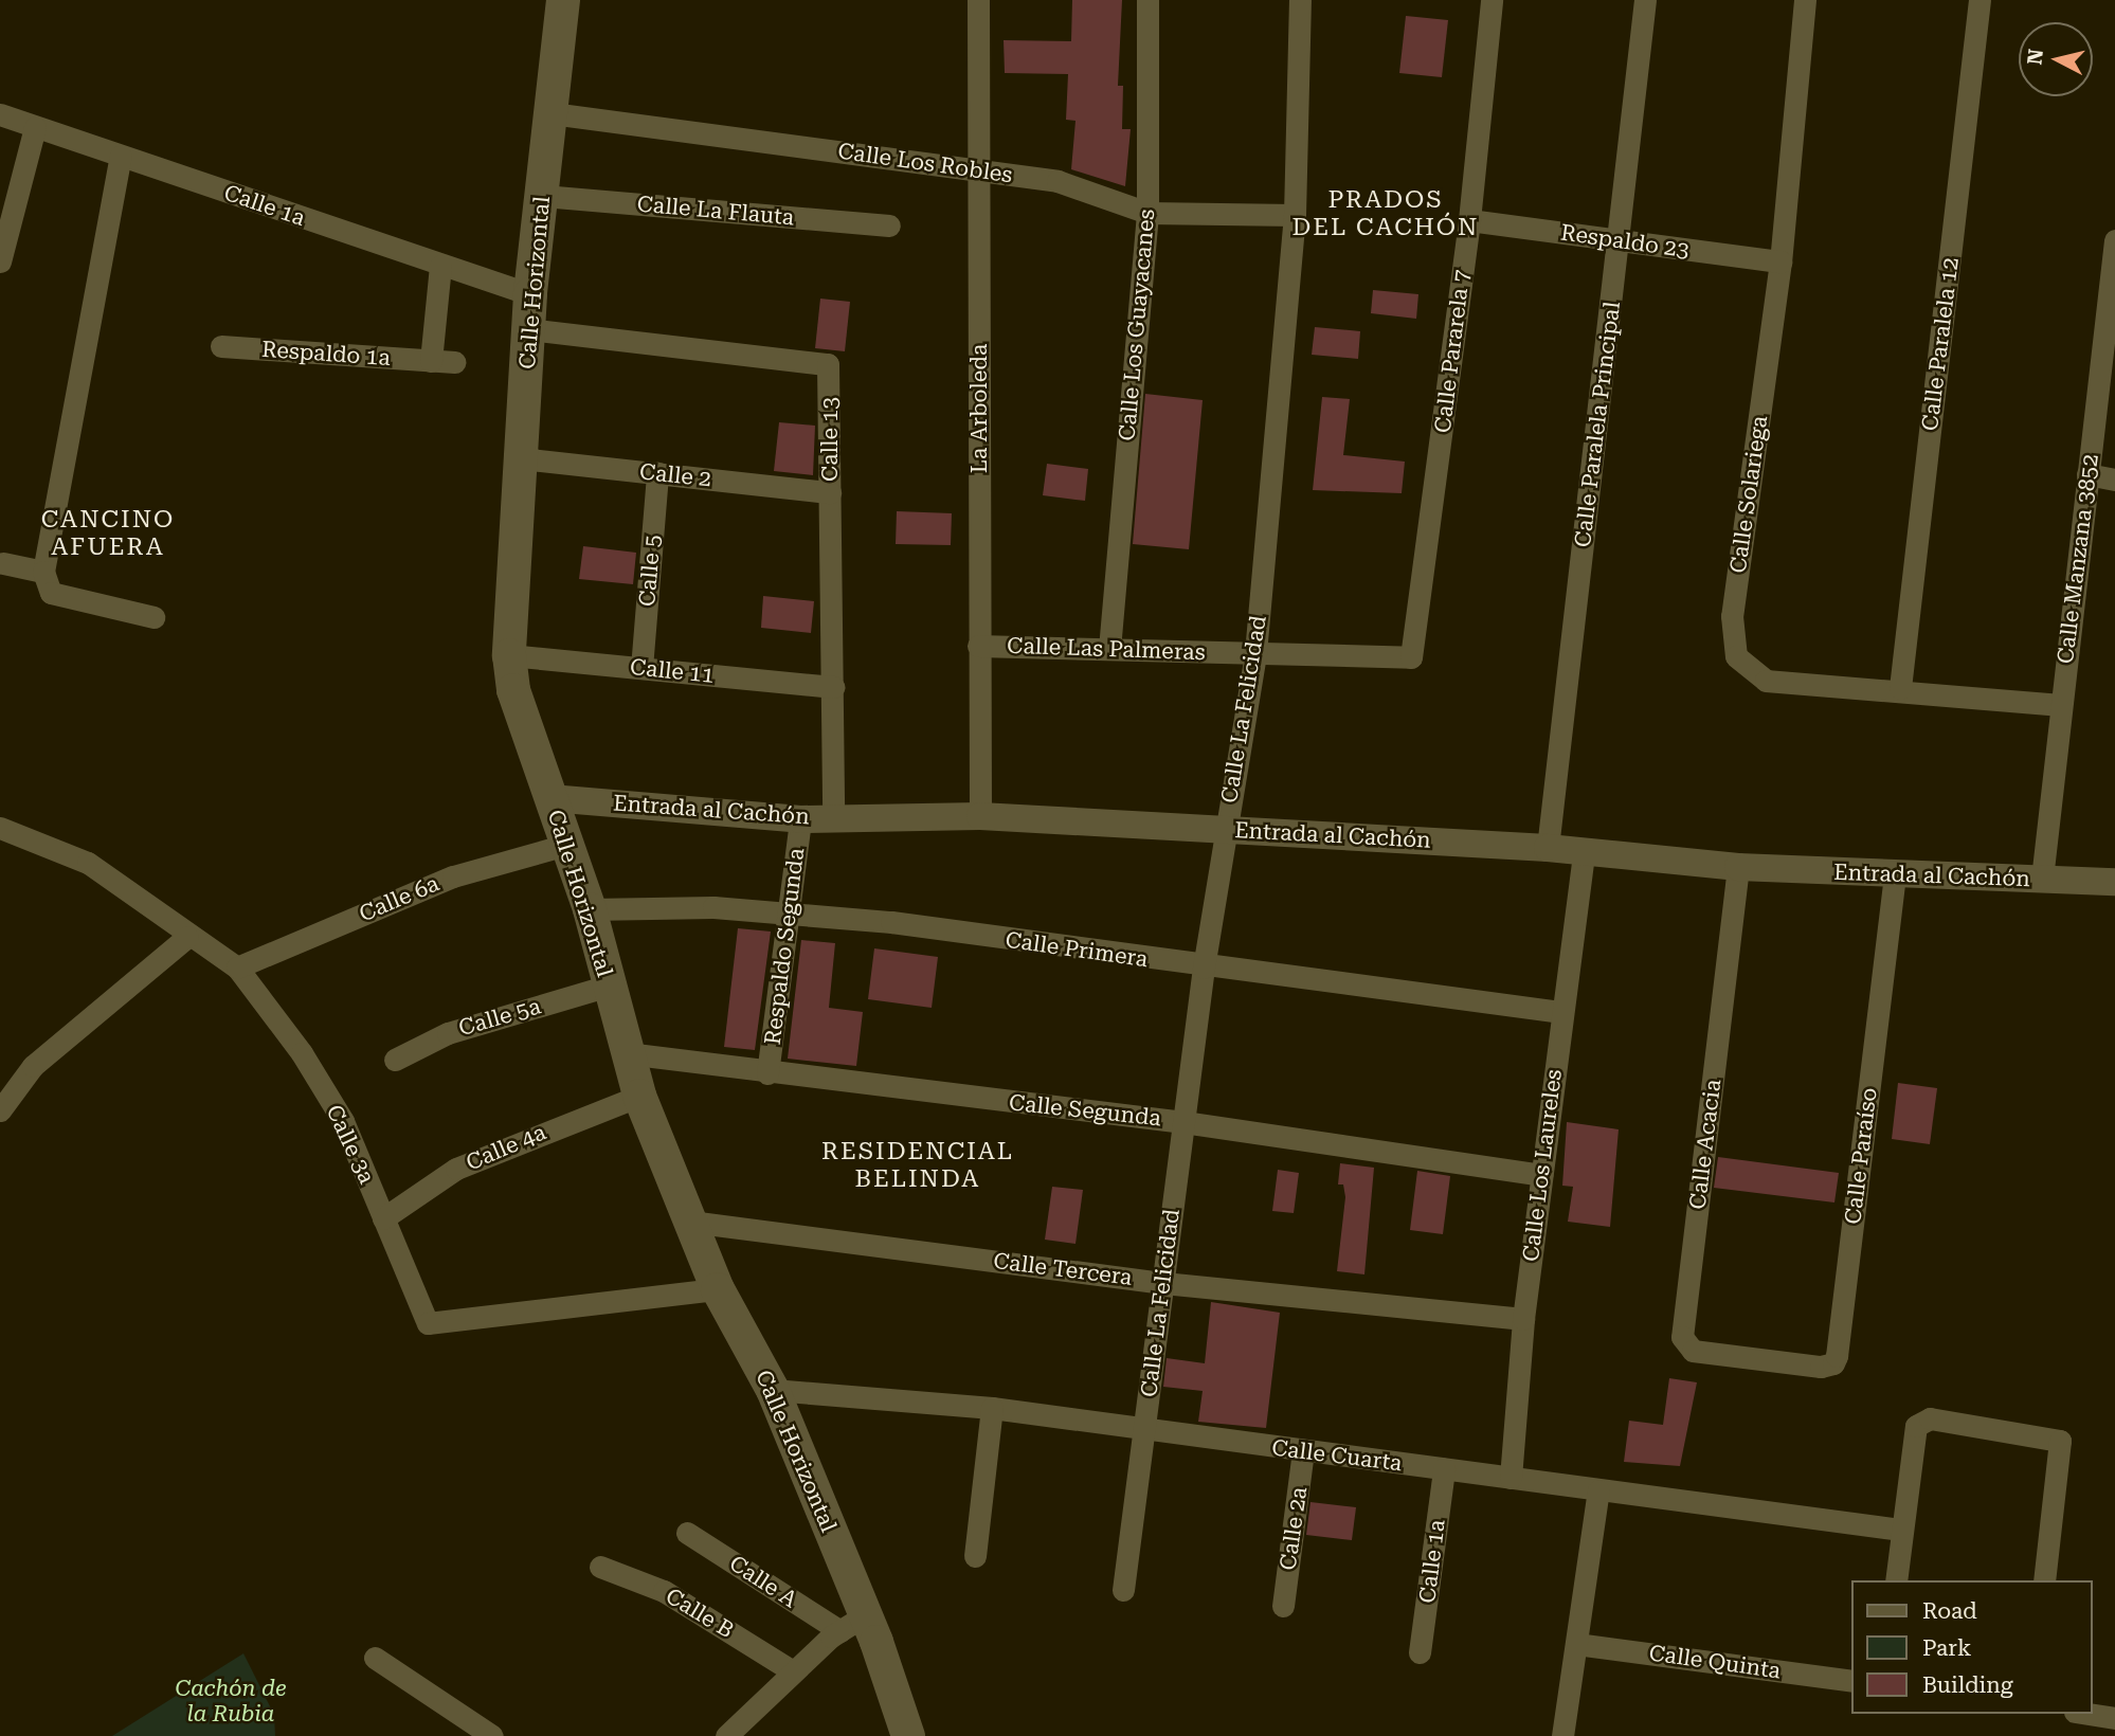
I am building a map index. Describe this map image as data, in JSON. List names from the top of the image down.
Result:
{
  "streets": {
    "main road": ["Calle Horizontal"],
    "street": [
      "Calle Los Robles",
      "Calle 1a",
      "Calle La Flauta",
      "Respaldo 23",
      "Calle Los Guayacanes",
      "Calle Paralela 12",
      "Calle Pararela 7",
      "Respaldo 1a",
      "La Arboleda",
      "Calle Paralela Principal",
      "Calle 13",
      "Calle 2",
      "Calle Solariega",
      "Calle Manzana 3852",
      "Calle 5",
      "Calle Las Palmeras",
      "Calle 11",
      "Calle La Felicidad",
      "Entrada al Cachón",
      "Calle 6a",
      "Respaldo Segunda",
      "Calle Primera",
      "Calle 5a",
      "Calle Segunda",
      "Calle 3a",
      "Calle Acacia",
      "Calle 4a",
      "Calle Paraíso",
      "Calle Los Laureles",
      "Calle Tercera",
      "Calle Cuarta",
      "Calle 2a",
      "Calle A",
      "Calle B",
      "Calle Quinta"
    ]
  },
  "crossings": [
    ["Calle Los Robles", "Calle Horizontal"],
    ["Calle Los Robles", "Calle Los Guayacanes"],
    ["Calle Los Robles", "La Arboleda"],
    ["Calle Los Robles", "Calle La Felicidad"],
    ["Calle 1a", "Calle Horizontal"],
    ["Calle 1a", "Calle Cuarta"],
    ["Calle La Flauta", "Calle Horizontal"],
    ["Respaldo 23", "Calle Pararela 7"],
    ["Respaldo 23", "Calle Paralela Principal"],
    ["Respaldo 23", "Calle Solariega"],
    ["Calle Horizontal", "Calle 13"],
    ["Calle Horizontal", "Calle 2"],
    ["Calle Horizontal", "Calle 11"],
    ["Calle Horizontal", "Entrada al Cachón"],
    ["Calle Horizontal", "Calle 6a"],
    ["Calle Horizontal", "Calle Primera"],
    ["Calle Horizontal", "Calle 5a"],
    ["Calle Horizontal", "Calle Segunda"],
    ["Calle Horizontal", "Calle 3a"],
    ["Calle Horizontal", "Calle 4a"],
    ["Calle Horizontal", "Calle Tercera"],
    ["Calle Horizontal", "Calle Cuarta"],
    ["Calle Horizontal", "Calle A"],
    ["Calle Los Guayacanes", "Calle Las Palmeras"],
    ["Calle Paralela 12", "Calle Solariega"],
    ["Calle Pararela 7", "Calle Las Palmeras"],
    ["La Arboleda", "Calle Las Palmeras"],
    ["La Arboleda", "Entrada al Cachón"],
    ["Calle Paralela Principal", "Entrada al Cachón"],
    ["Calle 13", "Calle 2"],
    ["Calle 13", "Calle 11"],
    ["Calle 13", "Entrada al Cachón"],
    ["Calle 2", "Calle 5"],
    ["Calle Solariega", "Calle Manzana 3852"],
    ["Calle Manzana 3852", "Entrada al Cachón"],
    ["Calle 5", "Calle 11"],
    ["Calle Las Palmeras", "Calle La Felicidad"],
    ["Calle La Felicidad", "Entrada al Cachón"],
    ["Calle La Felicidad", "Calle Primera"],
    ["Calle La Felicidad", "Calle Segunda"],
    ["Calle La Felicidad", "Calle Tercera"],
    ["Calle La Felicidad", "Calle Cuarta"],
    ["Entrada al Cachón", "Respaldo Segunda"],
    ["Entrada al Cachón", "Calle Acacia"],
    ["Entrada al Cachón", "Calle Paraíso"],
    ["Entrada al Cachón", "Calle Los Laureles"],
    ["Calle 6a", "Calle 3a"],
    ["Respaldo Segunda", "Calle Primera"],
    ["Respaldo Segunda", "Calle Segunda"],
    ["Calle Primera", "Calle Los Laureles"],
    ["Calle Segunda", "Calle Los Laureles"],
    ["Calle 3a", "Calle 4a"],
    ["Calle Acacia", "Calle Paraíso"],
    ["Calle Los Laureles", "Calle Tercera"],
    ["Calle Los Laureles", "Calle Cuarta"],
    ["Calle Cuarta", "Calle 2a"]
  ],
  "districts": ["PRADOS DEL CACHÓN", "CANCINO AFUERA", "RESIDENCIAL BELINDA"],
  "parks": ["Cachón de la Rubia"],
  "legend": ["Road", "Park", "Building"],
  "north": "left"
}
